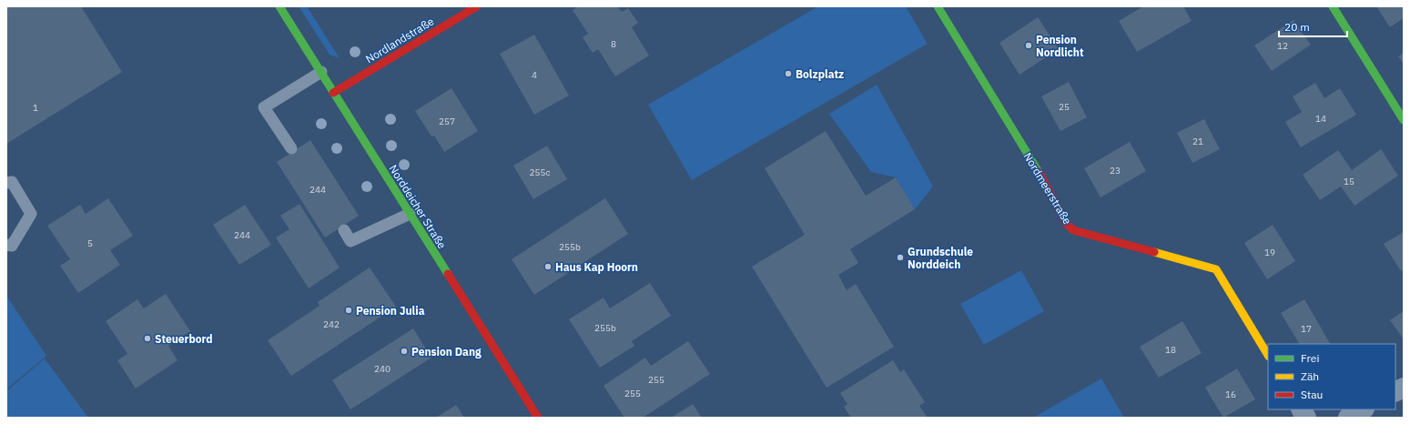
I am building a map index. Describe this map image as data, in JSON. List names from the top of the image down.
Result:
{
  "streets": {
    "street": ["Nordlandstraße", "Nordmeerstraße", "Norddeicher Straße"]
  },
  "crossings": [
    ["Nordlandstraße", "Norddeicher Straße"]
  ],
  "places": [
    "Pension Nordlicht",
    "Bolzplatz",
    "Grundschule Norddeich",
    "Haus Kap Hoorn",
    "Pension Julia",
    "Steuerbord",
    "Pension Dang"
  ],
  "house_numbers": [
    "8",
    "12",
    "4",
    "25",
    "1",
    "14",
    "257",
    "21",
    "23",
    "255c",
    "15",
    "244",
    "244",
    "5",
    "255b",
    "19",
    "242",
    "255b",
    "17",
    "18",
    "240",
    "255",
    "255",
    "16"
  ],
  "legend": ["Frei", "Zäh", "Stau"],
  "scale_bar": "20 m"
}
